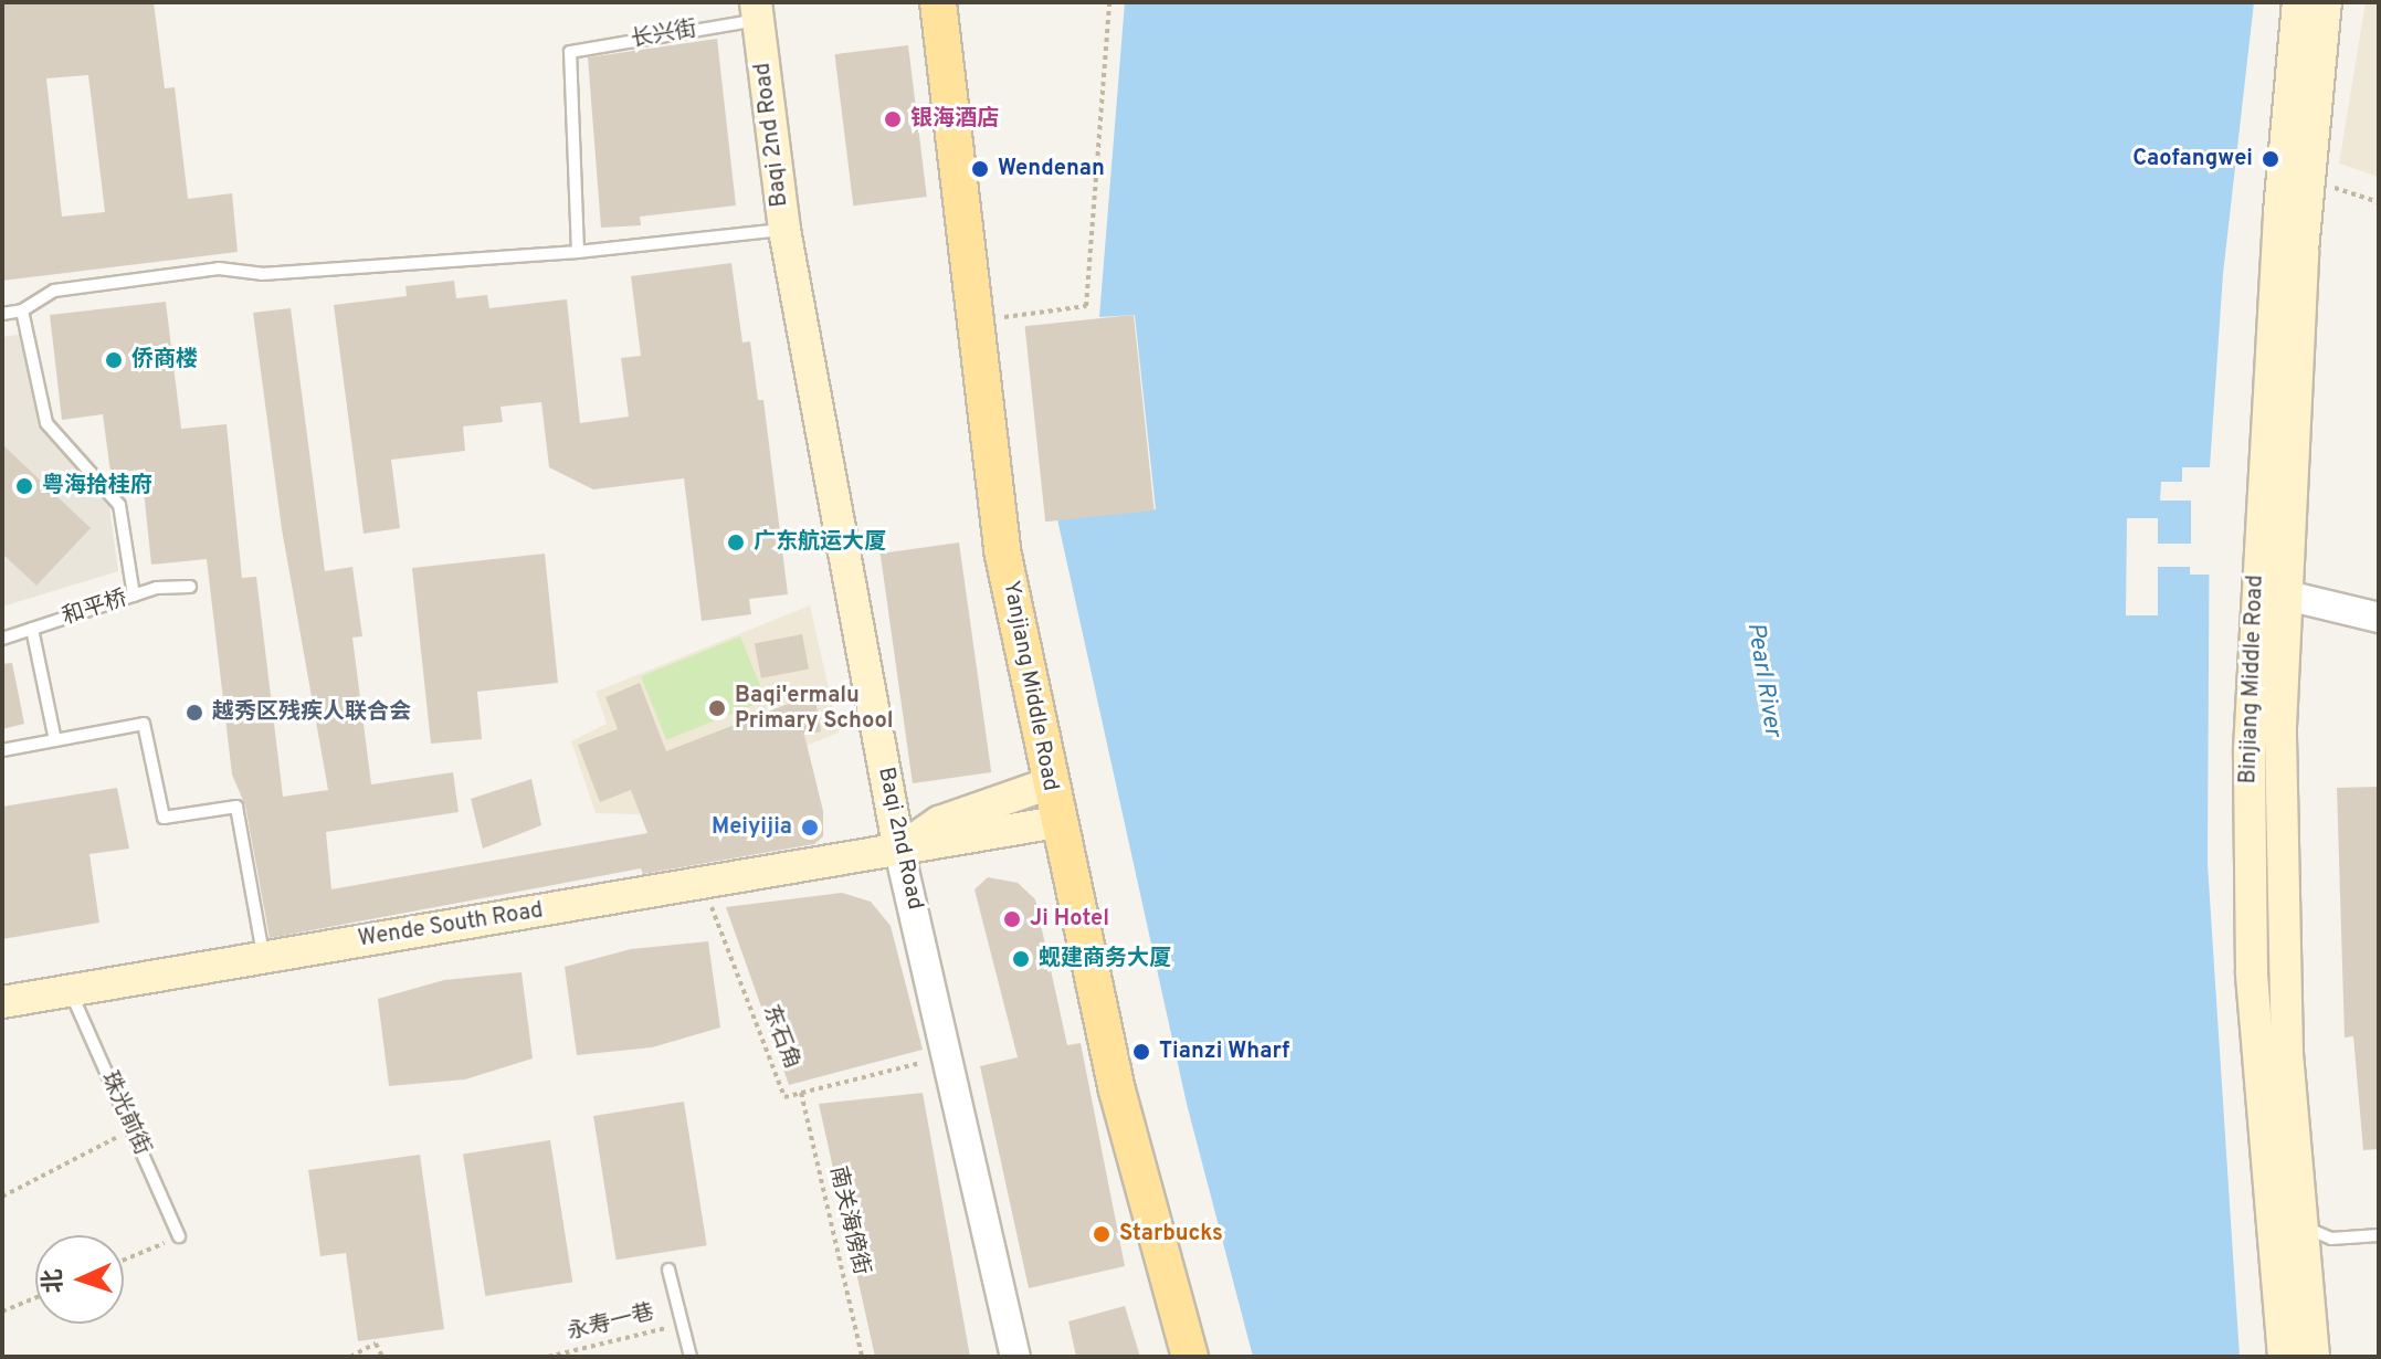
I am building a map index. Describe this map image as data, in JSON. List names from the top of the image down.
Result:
{
  "streets": {
    "main road": [
      "Baqi 2nd Road",
      "Binjiang Middle Road",
      "Yanjiang Middle Road",
      "Wende South Road"
    ],
    "lane": ["长兴街", "和平桥", "珠光前街"],
    "path": ["东石角", "南关海傍街", "永寿一巷"]
  },
  "crossings": [
    ["长兴街", "Baqi 2nd Road"],
    ["Baqi 2nd Road", "Wende South Road"],
    ["Baqi 2nd Road", "东石角"],
    ["Yanjiang Middle Road", "Wende South Road"],
    ["Wende South Road", "东石角"],
    ["Wende South Road", "珠光前街"],
    ["东石角", "南关海傍街"]
  ],
  "water": ["Pearl River"],
  "places": [
    "银海酒店",
    "Caofangwei",
    "Wendenan",
    "侨商楼",
    "粤海拾桂府",
    "广东航运大厦",
    "Baqi'ermalu Primary School",
    "越秀区残疾人联合会",
    "Meiyijia",
    "Ji Hotel",
    "蚬建商务大厦",
    "Tianzi Wharf",
    "Starbucks"
  ],
  "north": "left"
}
